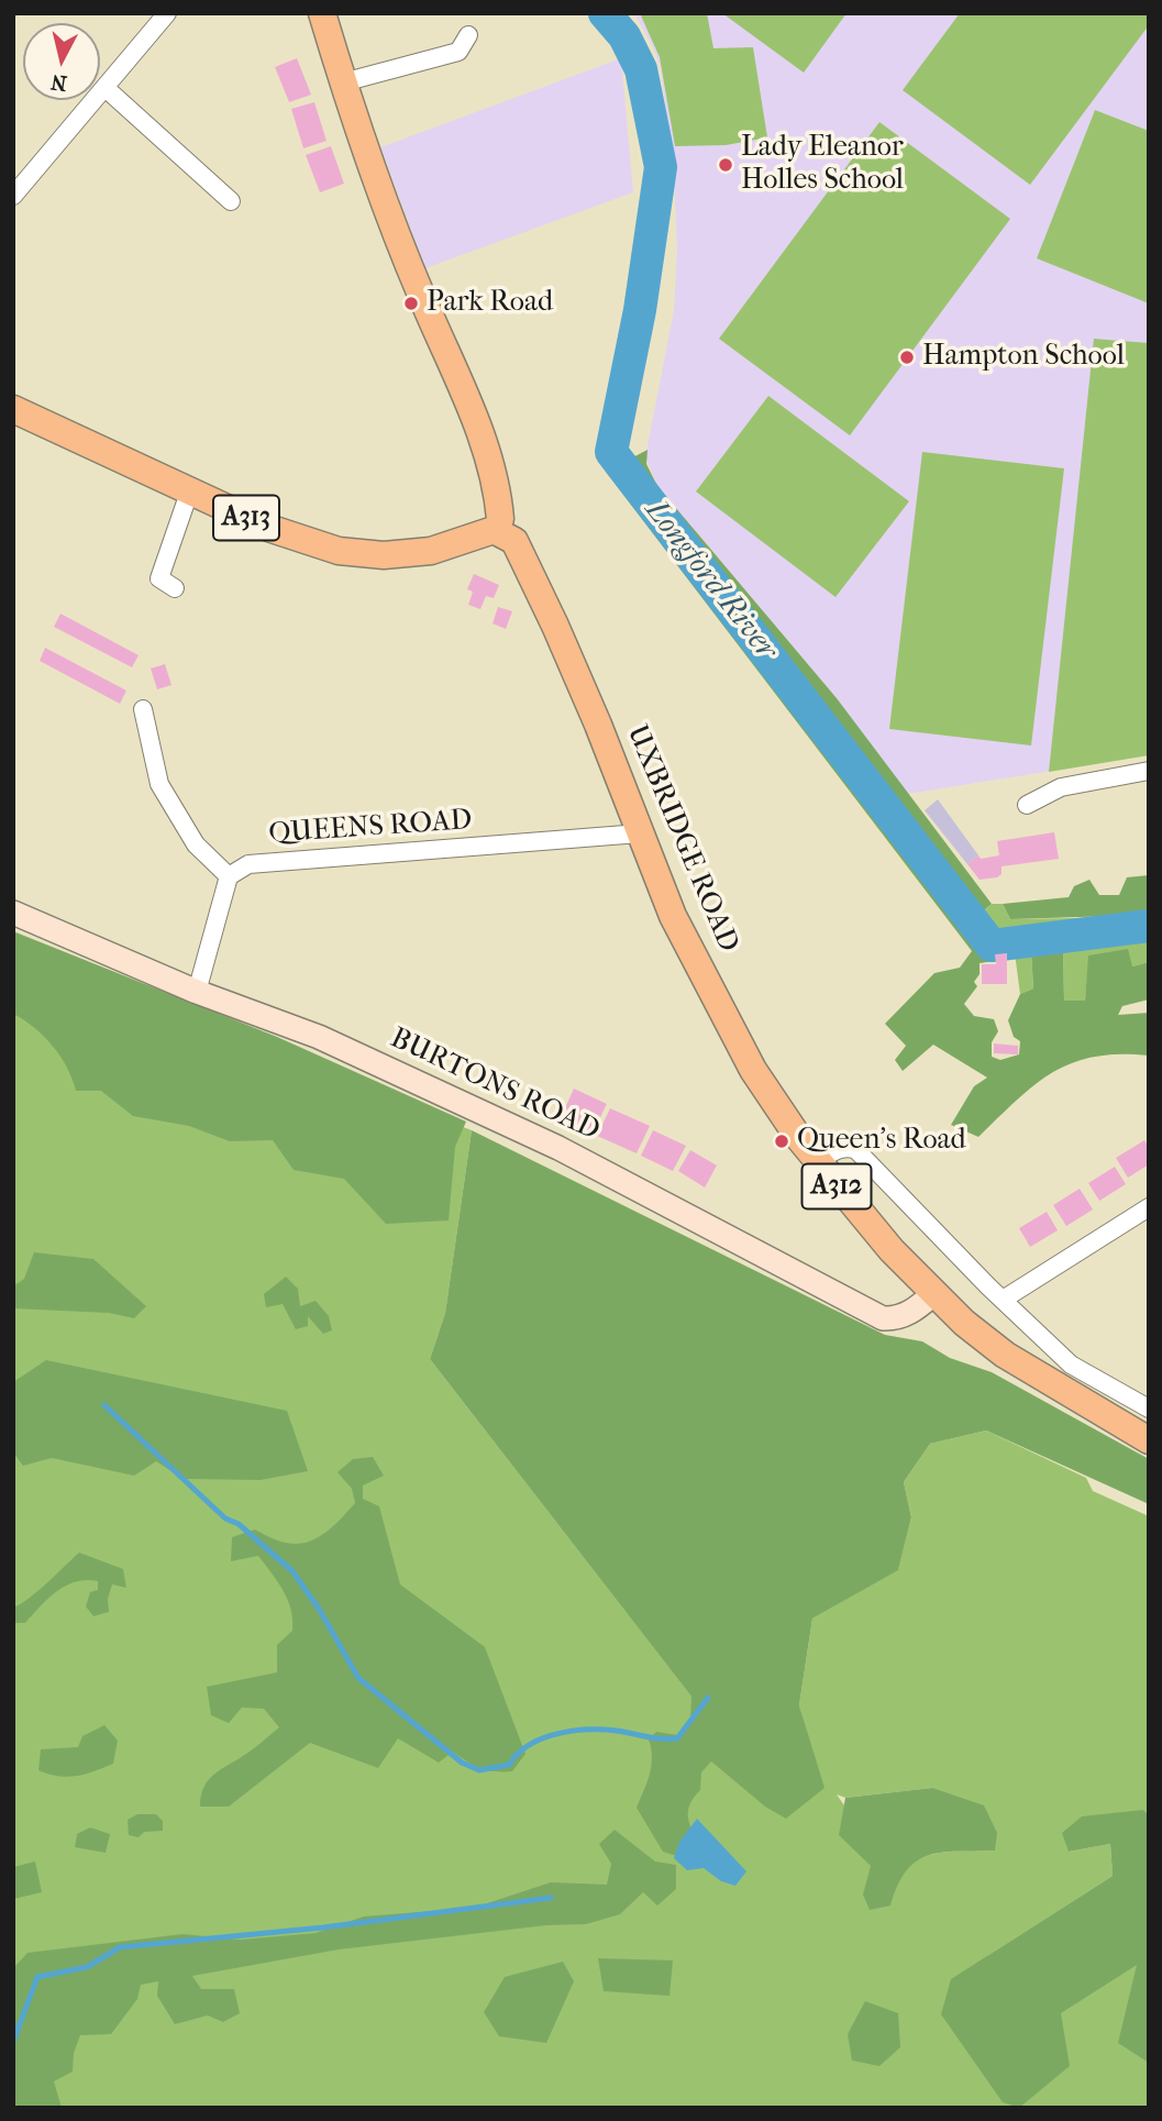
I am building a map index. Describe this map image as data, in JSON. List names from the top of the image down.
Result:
{
  "streets": {
    "main road": ["A313", "UXBRIDGE ROAD", "A312"],
    "street": ["QUEENS ROAD", "BURTONS ROAD"]
  },
  "crossings": [
    ["A313", "UXBRIDGE ROAD"],
    ["QUEENS ROAD", "UXBRIDGE ROAD"],
    ["UXBRIDGE ROAD", "BURTONS ROAD"]
  ],
  "water": ["Longford River"],
  "places": [
    "Lady Eleanor Holles School",
    "Park Road",
    "Hampton School",
    "Queen's Road"
  ],
  "north": "bottom"
}
